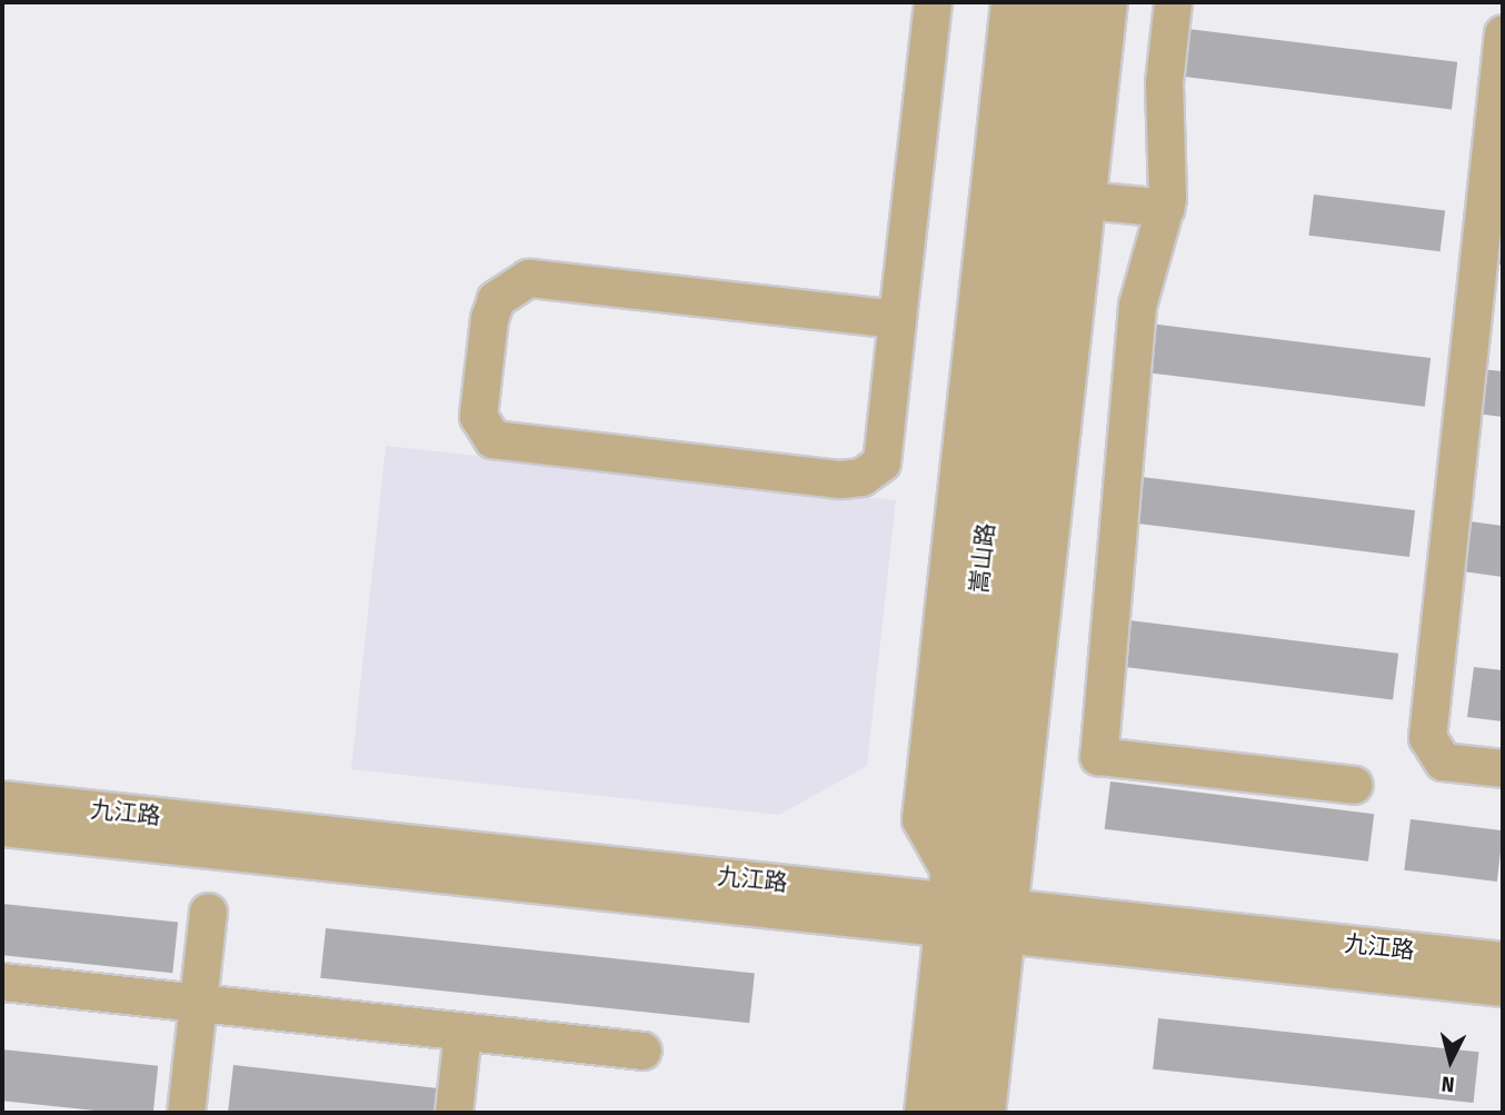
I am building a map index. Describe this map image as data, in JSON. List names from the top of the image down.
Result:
{
  "streets": {
    "street": ["嵩山路", "九江路"]
  },
  "crossings": [
    ["嵩山路", "九江路"]
  ],
  "north": "bottom"
}
